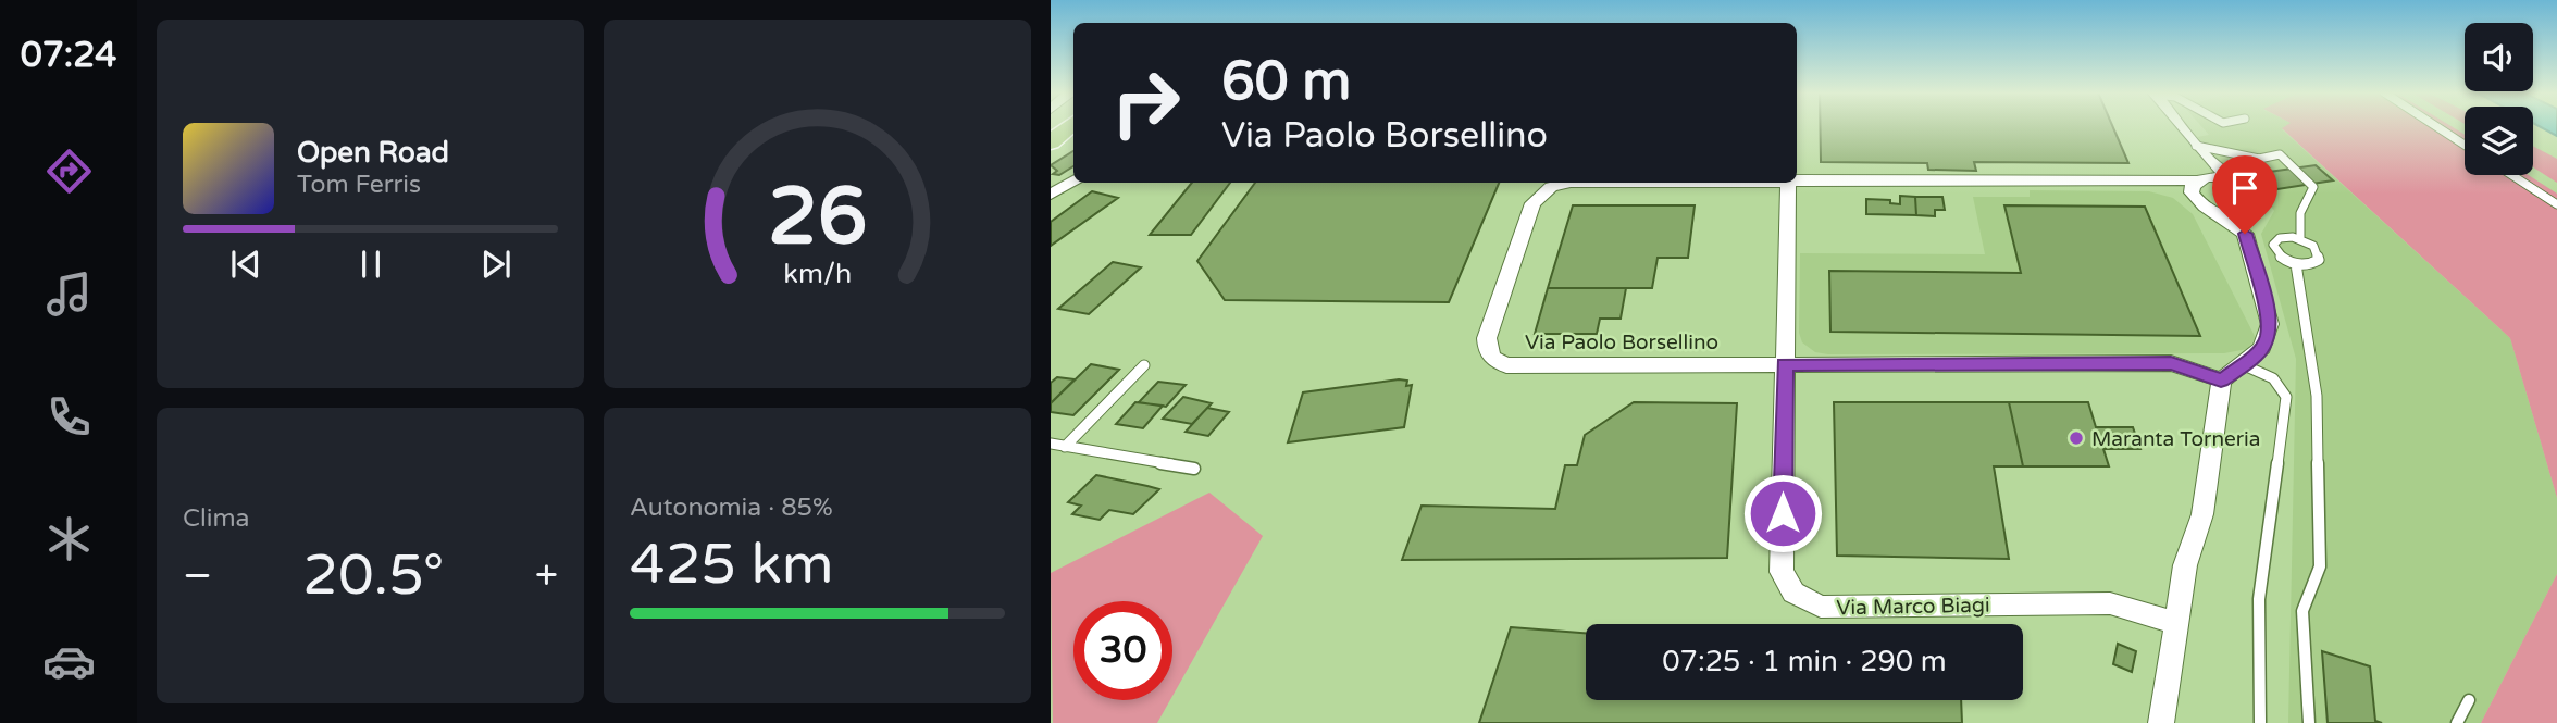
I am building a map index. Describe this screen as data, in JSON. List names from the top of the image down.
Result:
{
  "streets": {
    "street": ["Via Paolo Borsellino", "Via Marco Biagi"]
  },
  "crossings": [
    ["Via Paolo Borsellino", "Via Marco Biagi"]
  ],
  "places": ["Maranta Torneria"],
  "page": {
    "tabs": "07:24",
    "turn": ["60 m", "Via Paolo Borsellino"],
    "song": ["Open Road", "Tom Ferris"],
    "tile": [
      "Clima",
      ["Autonomia · 85%", "425 km"]
    ],
    "heat": ["−", "20.5°", "+"],
    "limit": "30",
    "trip": "07:25 · 1 min · 290 m",
    "gauge": ["26", "km/h"]
  }
}
